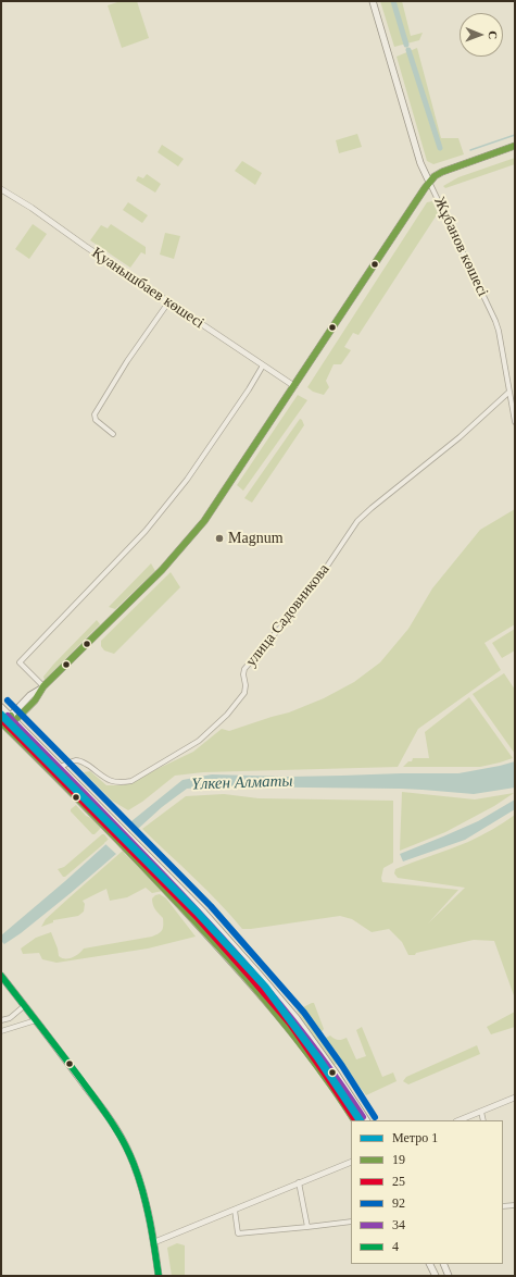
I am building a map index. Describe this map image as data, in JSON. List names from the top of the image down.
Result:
{
  "streets": {
    "main road": ["Жұбанов көшесі"],
    "street": ["Қуанышбаев көшесі", "улица Садовникова"]
  },
  "crossings": [
    ["Жұбанов көшесі", "улица Садовникова"]
  ],
  "water": ["Үлкен Алматы"],
  "places": ["Magnum"],
  "lines": [
    "transit line 19",
    "transit line 92",
    "metro line 1",
    "transit line 34",
    "transit line 25",
    "transit line 4"
  ],
  "legend": [
    "Метро 1",
    "19",
    "25",
    "92",
    "34",
    "4"
  ],
  "north": "right"
}
